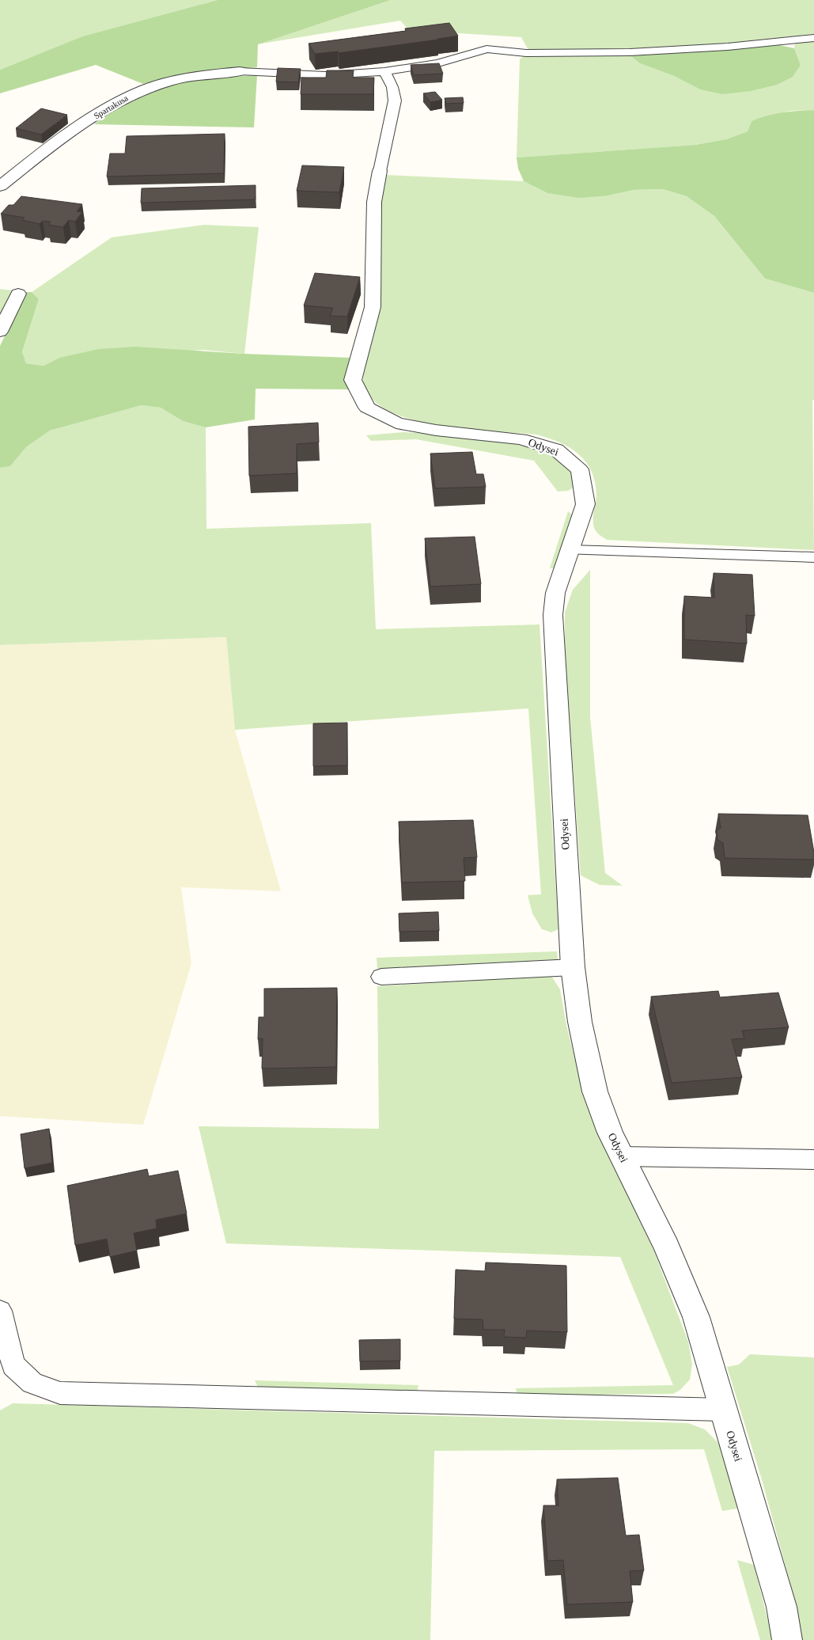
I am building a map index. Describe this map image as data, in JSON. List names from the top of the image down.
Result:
{
  "streets": {
    "street": ["Spartakusa", "Odysei"]
  }
}
